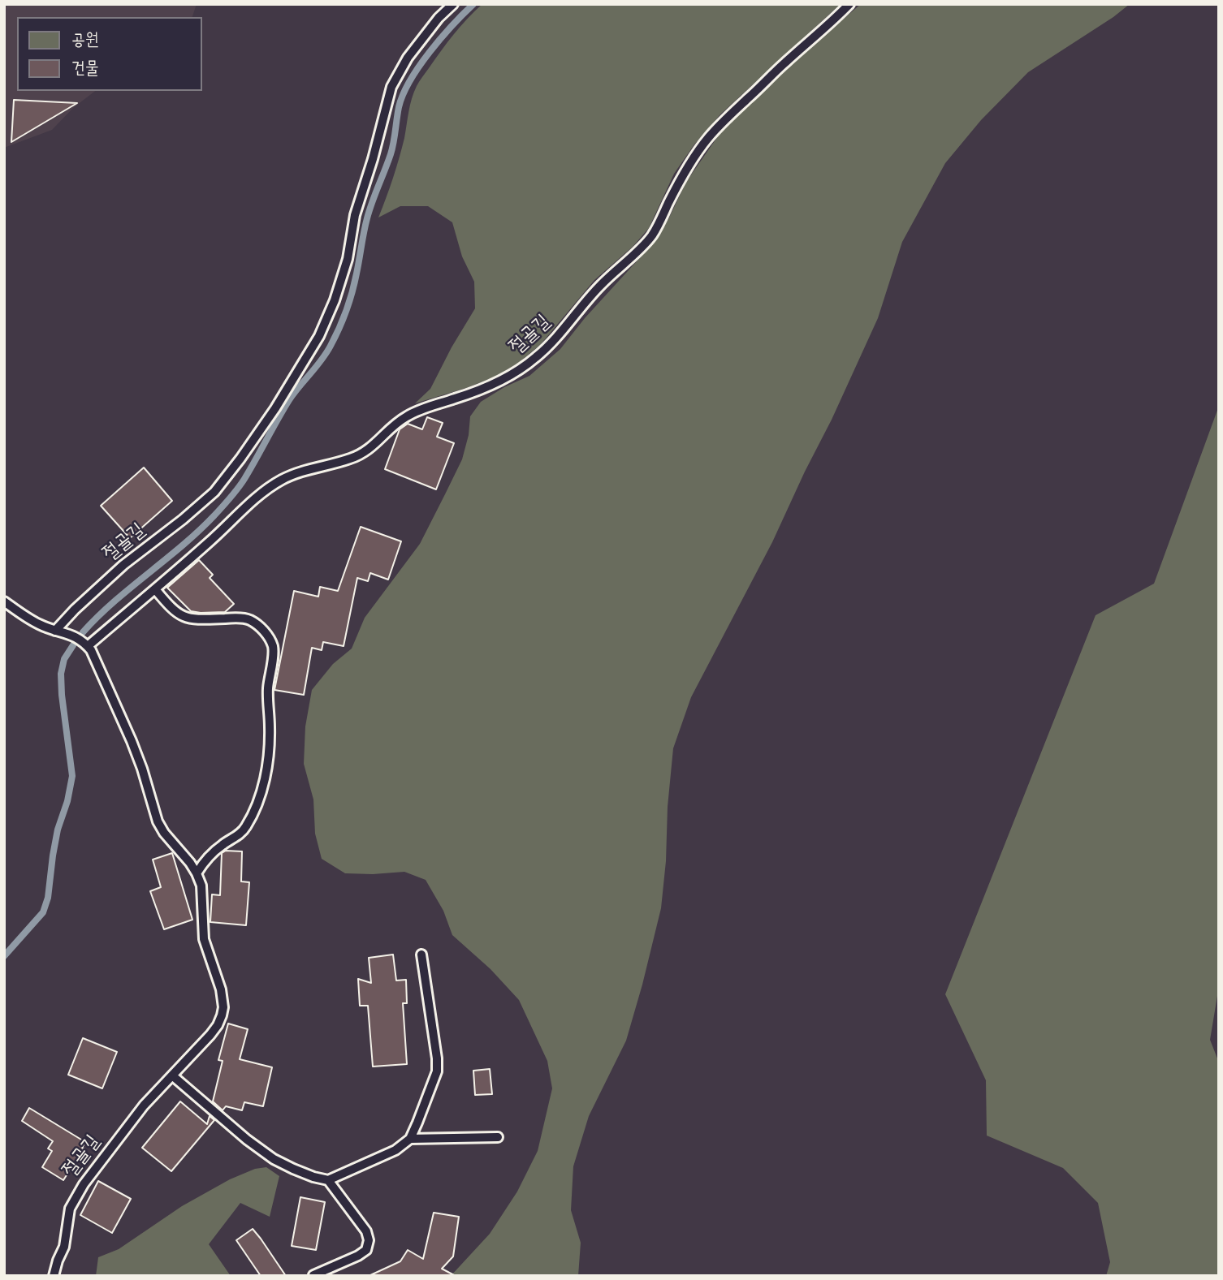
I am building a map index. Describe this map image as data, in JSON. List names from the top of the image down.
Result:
{
  "streets": {
    "lane": ["절골길"]
  },
  "legend": ["공원", "건물"]
}
